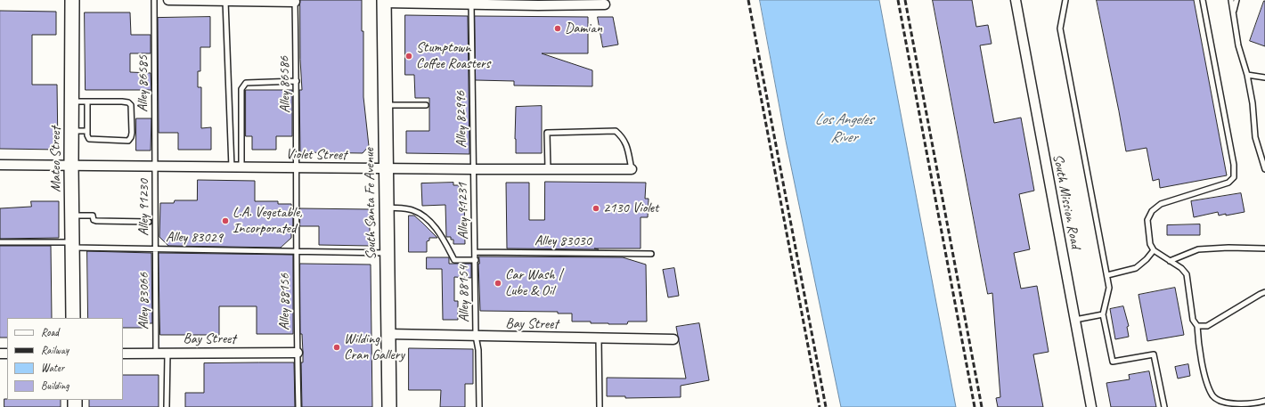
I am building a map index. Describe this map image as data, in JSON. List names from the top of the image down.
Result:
{
  "streets": {
    "main road": ["Mateo Street", "South Santa Fe Avenue"],
    "street": ["Violet Street", "South Mission Road", "Bay Street"],
    "lane": [
      "Alley 86585",
      "Alley 86586",
      "Alley 82996",
      "Alley 91230",
      "Alley 91231",
      "Alley 83029",
      "Alley 83030",
      "Alley 88154",
      "Alley 83066",
      "Alley 88156"
    ]
  },
  "crossings": [
    ["Alley 86585", "Violet Street"],
    ["Alley 86585", "Alley 91230"],
    ["Alley 86586", "Violet Street"],
    ["Alley 86586", "Alley 83029"],
    ["Alley 86586", "Alley 88156"],
    ["Alley 82996", "Violet Street"],
    ["Alley 82996", "Alley 91231"],
    ["Violet Street", "Mateo Street"],
    ["Violet Street", "South Santa Fe Avenue"],
    ["Violet Street", "Alley 91230"],
    ["Violet Street", "Alley 91231"],
    ["Mateo Street", "Alley 83029"],
    ["South Santa Fe Avenue", "Alley 83029"],
    ["South Santa Fe Avenue", "Bay Street"],
    ["Alley 91230", "Alley 83029"],
    ["Alley 91230", "Alley 83066"],
    ["Alley 91231", "Alley 83030"],
    ["Alley 91231", "Alley 88154"],
    ["Alley 83029", "Alley 83066"],
    ["Alley 83029", "Alley 88156"],
    ["Alley 83030", "Alley 88154"],
    ["Alley 88154", "Bay Street"],
    ["Alley 83066", "Bay Street"],
    ["Alley 88156", "Bay Street"]
  ],
  "water": ["Los Angeles River"],
  "places": [
    "Damian",
    "Stumptown Coffee Roasters",
    "2130 Violet",
    "L.A. Vegetable, Incorporated",
    "Car Wash | Lube & Oil",
    "Wilding Cran Gallery"
  ],
  "legend": [
    "Road",
    "Railway",
    "Water",
    "Building"
  ]
}
